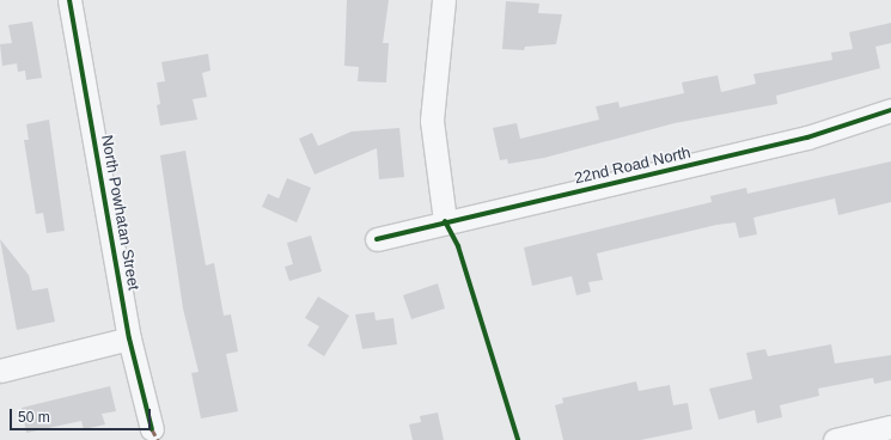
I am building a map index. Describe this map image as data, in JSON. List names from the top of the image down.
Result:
{
  "streets": {
    "street": ["22nd Road North", "North Powhatan Street"]
  },
  "scale_bar": "50 m"
}
